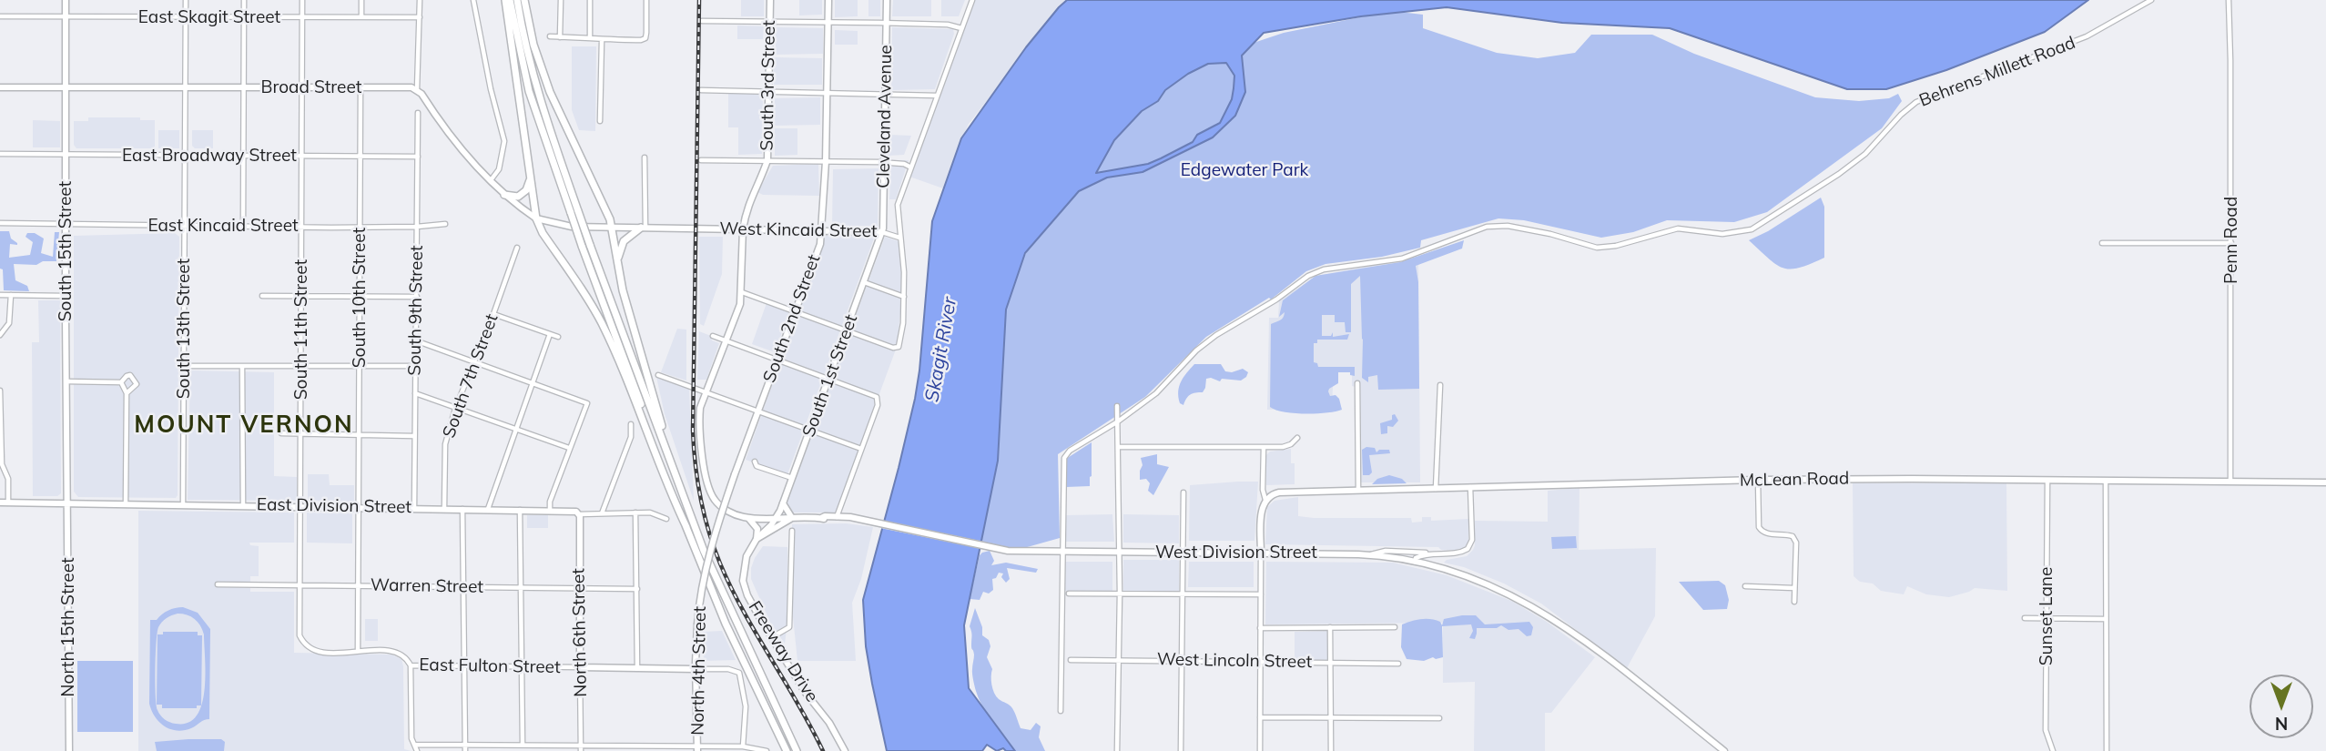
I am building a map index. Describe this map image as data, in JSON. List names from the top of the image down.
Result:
{
  "streets": {
    "street": [
      "East Skagit Street",
      "Behrens Millett Road",
      "South 3rd Street",
      "Broad Street",
      "Cleveland Avenue",
      "East Broadway Street",
      "East Kincaid Street",
      "West Kincaid Street",
      "Penn Road",
      "South 15th Street",
      "South 10th Street",
      "South 9th Street",
      "South 2nd Street",
      "South 13th Street",
      "South 11th Street",
      "South 7th Street",
      "South 1st Street",
      "McLean Road",
      "East Division Street",
      "West Division Street",
      "Warren Street",
      "Sunset Lane",
      "North 15th Street",
      "North 6th Street",
      "Freeway Drive",
      "West Lincoln Street",
      "East Fulton Street",
      "North 4th Street"
    ]
  },
  "crossings": [
    ["East Skagit Street", "South 15th Street"],
    ["East Skagit Street", "South 13th Street"],
    ["East Skagit Street", "South 11th Street"],
    ["Behrens Millett Road", "West Division Street"],
    ["South 3rd Street", "West Kincaid Street"],
    ["South 3rd Street", "West Division Street"],
    ["Broad Street", "South 15th Street"],
    ["Broad Street", "South 10th Street"],
    ["Broad Street", "South 13th Street"],
    ["Broad Street", "South 11th Street"],
    ["Cleveland Avenue", "West Kincaid Street"],
    ["Cleveland Avenue", "South 1st Street"],
    ["East Broadway Street", "South 15th Street"],
    ["East Broadway Street", "South 10th Street"],
    ["East Broadway Street", "South 9th Street"],
    ["East Broadway Street", "South 13th Street"],
    ["East Broadway Street", "South 11th Street"],
    ["East Kincaid Street", "South 15th Street"],
    ["East Kincaid Street", "South 10th Street"],
    ["East Kincaid Street", "South 9th Street"],
    ["East Kincaid Street", "South 13th Street"],
    ["East Kincaid Street", "South 11th Street"],
    ["West Kincaid Street", "South 2nd Street"],
    ["West Kincaid Street", "South 1st Street"],
    ["Penn Road", "McLean Road"],
    ["South 15th Street", "East Division Street"],
    ["South 15th Street", "North 15th Street"],
    ["South 10th Street", "East Division Street"],
    ["South 10th Street", "Warren Street"],
    ["South 10th Street", "East Fulton Street"],
    ["South 9th Street", "East Division Street"],
    ["South 2nd Street", "North 4th Street"],
    ["South 13th Street", "East Division Street"],
    ["South 11th Street", "East Division Street"],
    ["South 11th Street", "Warren Street"],
    ["South 11th Street", "East Fulton Street"],
    ["South 7th Street", "East Division Street"],
    ["South 1st Street", "West Division Street"],
    ["South 1st Street", "Freeway Drive"],
    ["McLean Road", "Sunset Lane"],
    ["East Division Street", "North 15th Street"],
    ["East Division Street", "North 6th Street"],
    ["West Division Street", "Freeway Drive"],
    ["Warren Street", "North 6th Street"],
    ["North 6th Street", "East Fulton Street"],
    ["East Fulton Street", "North 4th Street"]
  ],
  "districts": ["MOUNT VERNON"],
  "water": ["Skagit River"],
  "parks": ["Edgewater Park"],
  "north": "bottom"
}
